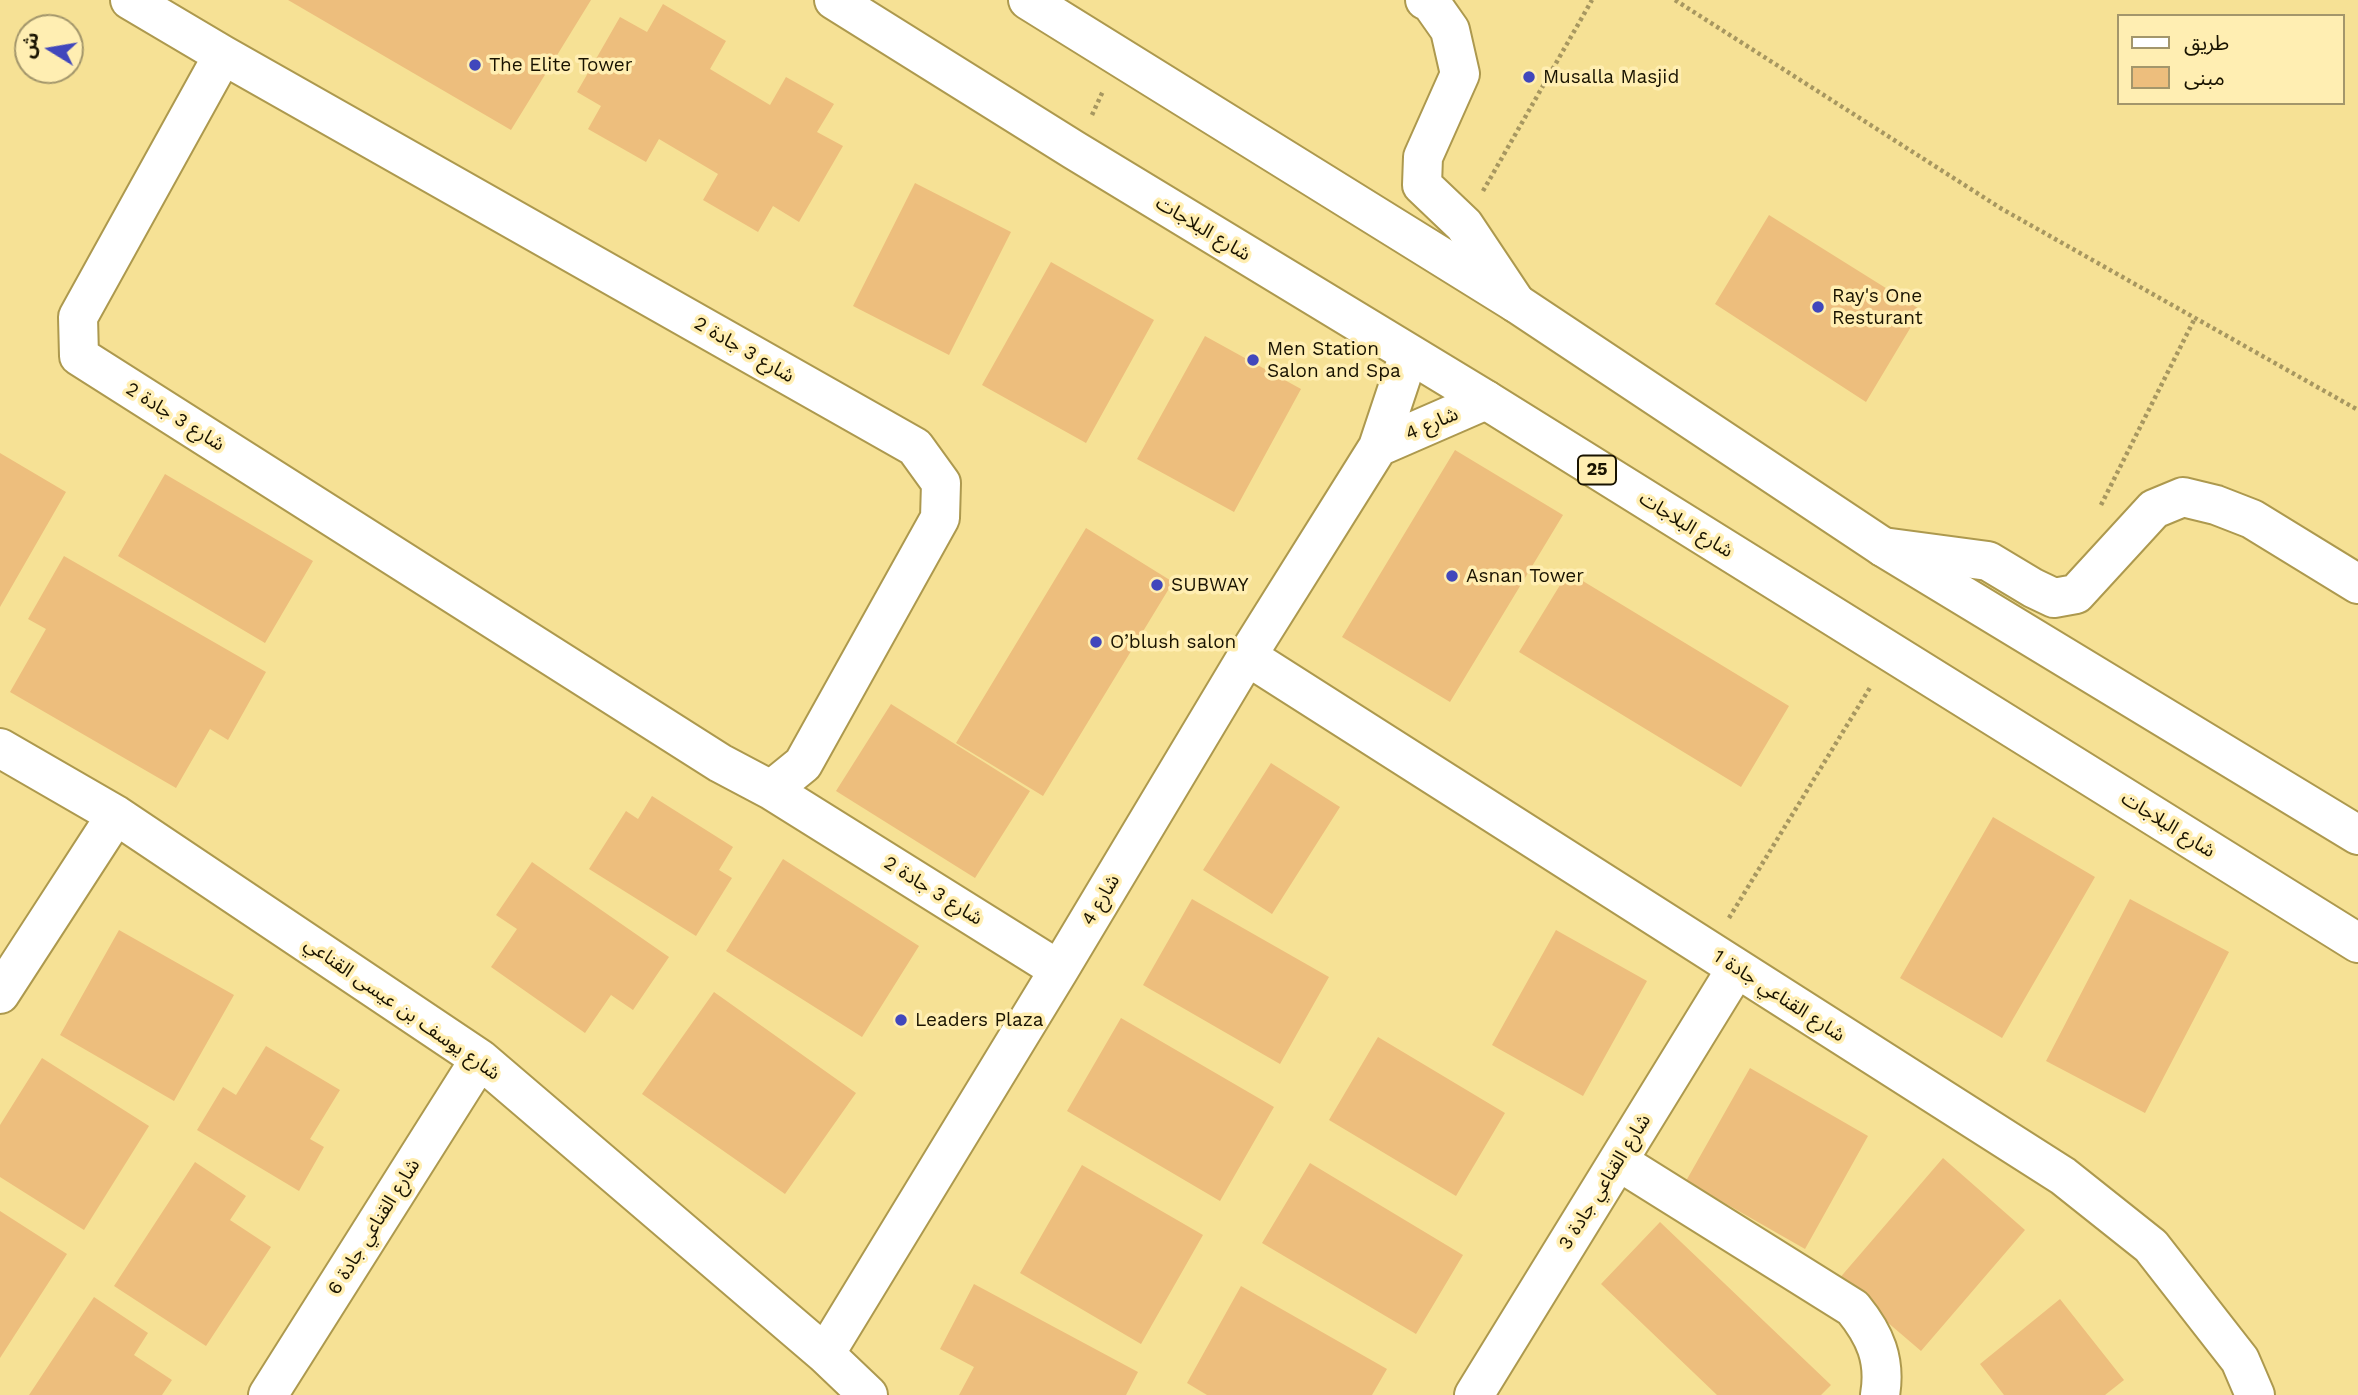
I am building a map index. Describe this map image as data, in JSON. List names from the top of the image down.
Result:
{
  "streets": {
    "street": [
      "شارع البلاجات",
      "شارع 3 جادة 2",
      "شارع 4",
      "25",
      "شارع القناعي جادة 1",
      "شارع يوسف بن عيسى القناعي",
      "شارع القناعي جادة 3",
      "شارع القناعي جادة 6"
    ]
  },
  "crossings": [
    ["شارع البلاجات", "شارع 4"],
    ["شارع 3 جادة 2", "شارع 4"],
    ["شارع 4", "شارع القناعي جادة 1"],
    ["شارع 4", "شارع يوسف بن عيسى القناعي"],
    ["شارع القناعي جادة 1", "شارع القناعي جادة 3"],
    ["شارع يوسف بن عيسى القناعي", "شارع القناعي جادة 6"]
  ],
  "places": [
    "The Elite Tower",
    "Musalla Masjid",
    "Ray's One Resturant",
    "Men Station Salon and Spa",
    "Asnan Tower",
    "SUBWAY",
    "O’blush salon",
    "Leaders Plaza"
  ],
  "legend": ["طريق", "مبنى"],
  "north": "left"
}
